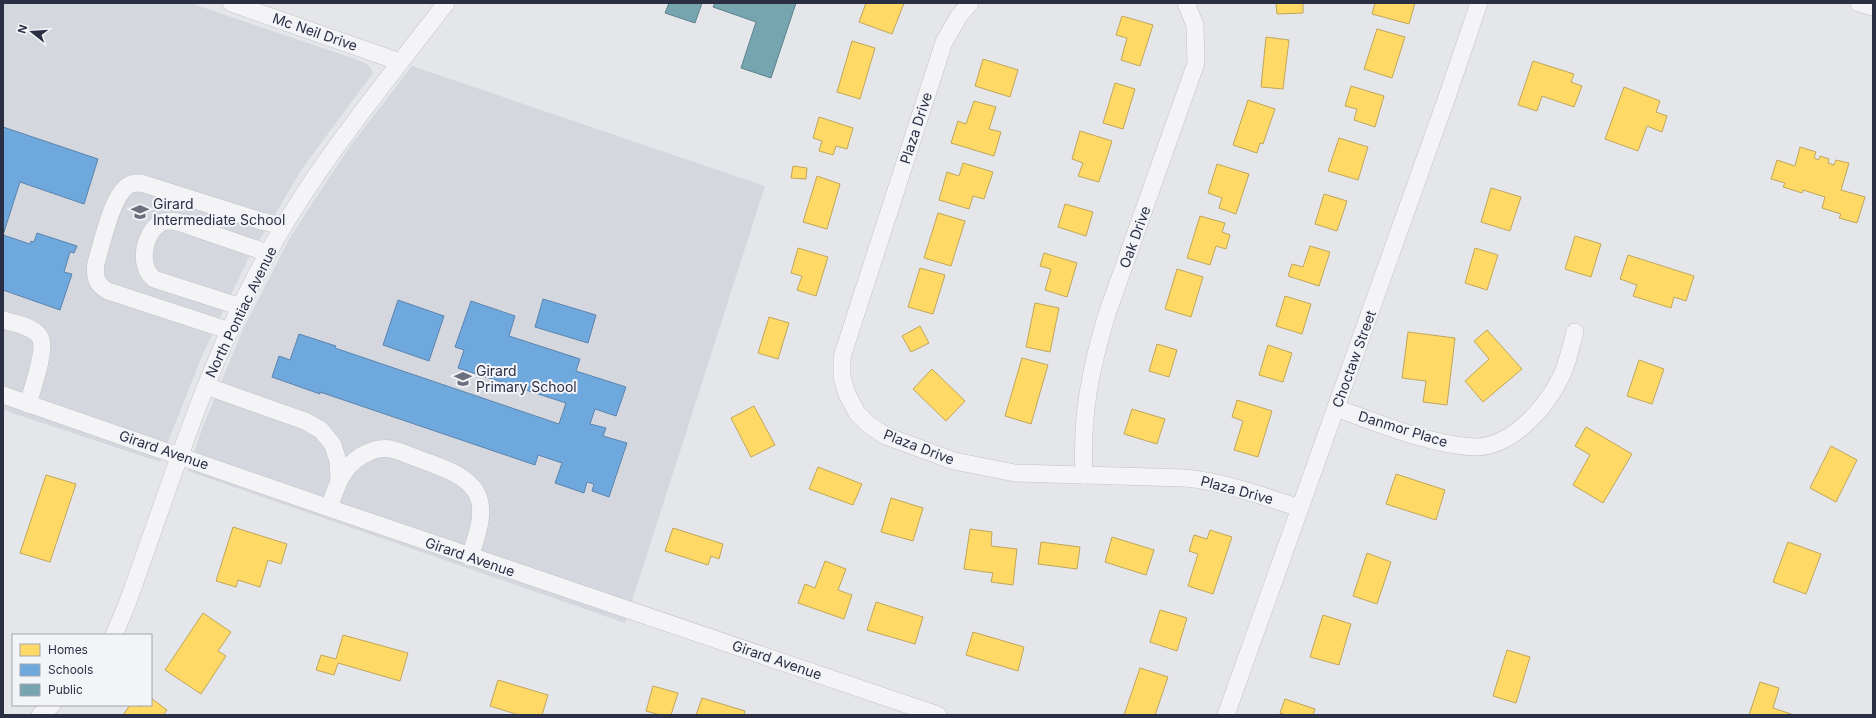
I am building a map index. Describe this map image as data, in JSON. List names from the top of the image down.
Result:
{
  "streets": {
    "street": [
      "Mc Neil Drive",
      "Plaza Drive",
      "Oak Drive",
      "North Pontiac Avenue",
      "Choctaw Street",
      "Danmor Place",
      "Girard Avenue"
    ]
  },
  "crossings": [
    ["Mc Neil Drive", "North Pontiac Avenue"],
    ["Plaza Drive", "Oak Drive"],
    ["Plaza Drive", "Choctaw Street"],
    ["North Pontiac Avenue", "Girard Avenue"],
    ["Choctaw Street", "Danmor Place"]
  ],
  "places": {
    "school or university": ["Girard Intermediate School", "Girard Primary School"]
  },
  "legend": ["Homes", "Schools", "Public"],
  "north": "left"
}
